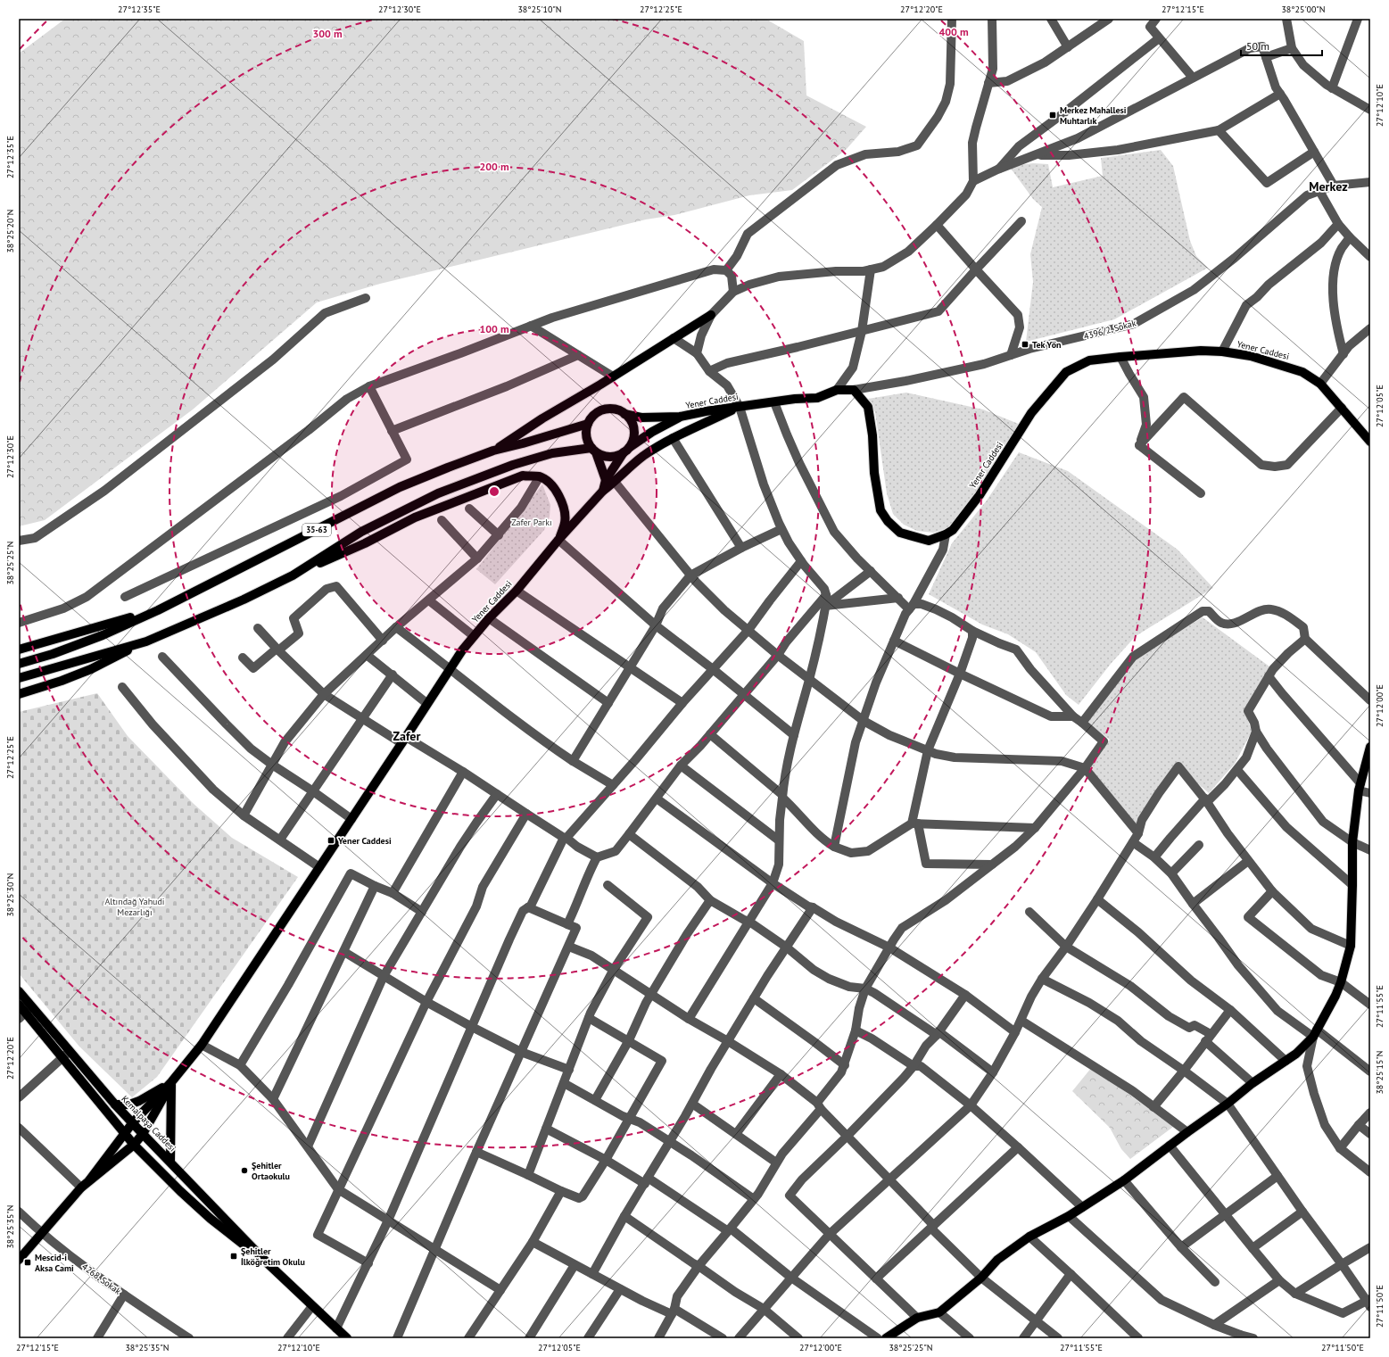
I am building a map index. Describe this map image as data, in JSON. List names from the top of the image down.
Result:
{
  "streets": {
    "main road": ["Yener Caddesi", "35-63", "Kemalpaşa Caddesi"],
    "street": ["4396/2. Sokak", "4268. Sokak"]
  },
  "crossings": [
    ["4396/2. Sokak", "Yener Caddesi"],
    ["Yener Caddesi", "35-63"],
    ["Yener Caddesi", "Kemalpaşa Caddesi"]
  ],
  "districts": ["Merkez", "Zafer"],
  "parks": ["Zafer Parkı", "Altındağ Yahudi Mezarlığı"],
  "places": {
    "transit": [
      "Merkez Mahallesi Muhtarlık",
      "Tek Yön",
      "Yener Caddesi",
      "Şehitler İlköğretim Okulu",
      "Mescid-i Aksa Cami"
    ],
    "other": ["Şehitler Ortaokulu"]
  },
  "scale_bar": "50 m",
  "coordinates": [
    "27°12'35\"E",
    "27°12'30\"E",
    "38°25'10\"N",
    "27°12'25\"E",
    "27°12'20\"E",
    "27°12'15\"E",
    "38°25'00\"N",
    "27°12'10\"E",
    "38°25'20\"N",
    "27°12'05\"E",
    "38°25'25\"N",
    "27°12'00\"E",
    "38°25'30\"N",
    "27°11'55\"E",
    "38°25'15\"N",
    "38°25'35\"N",
    "27°11'50\"E"
  ],
  "rings": [
    "400 m",
    "300 m",
    "200 m",
    "100 m"
  ]
}
